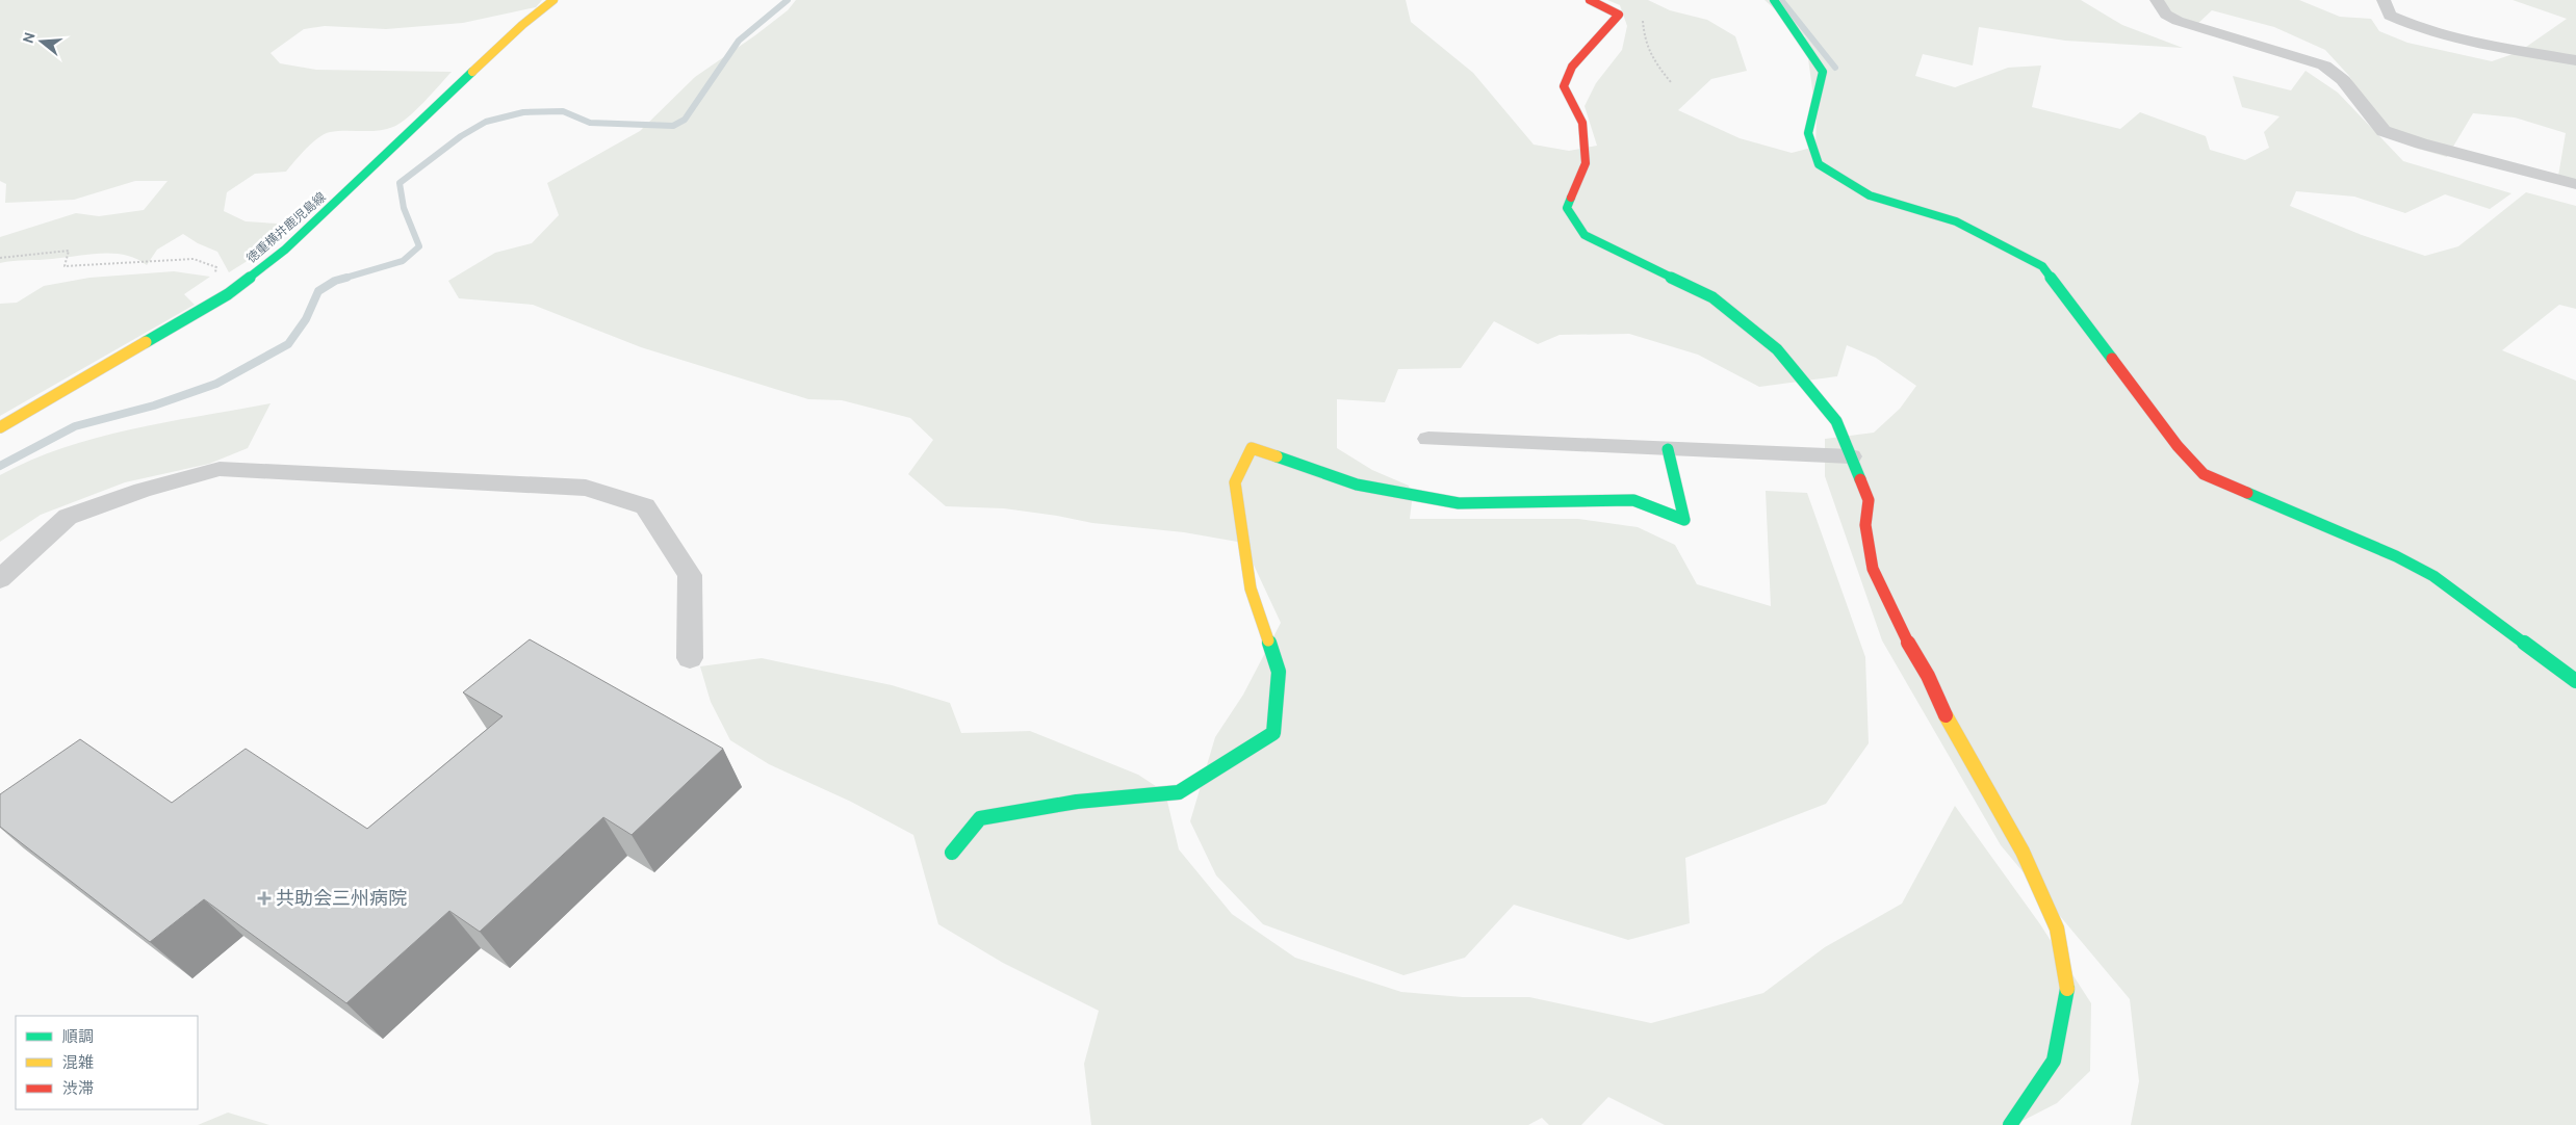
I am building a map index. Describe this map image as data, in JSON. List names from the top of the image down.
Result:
{
  "streets": {
    "street": ["徳重横井鹿児島線"]
  },
  "places": {
    "health": ["共助会三州病院"]
  },
  "legend": ["順調", "混雑", "渋滞"],
  "north": "left"
}
